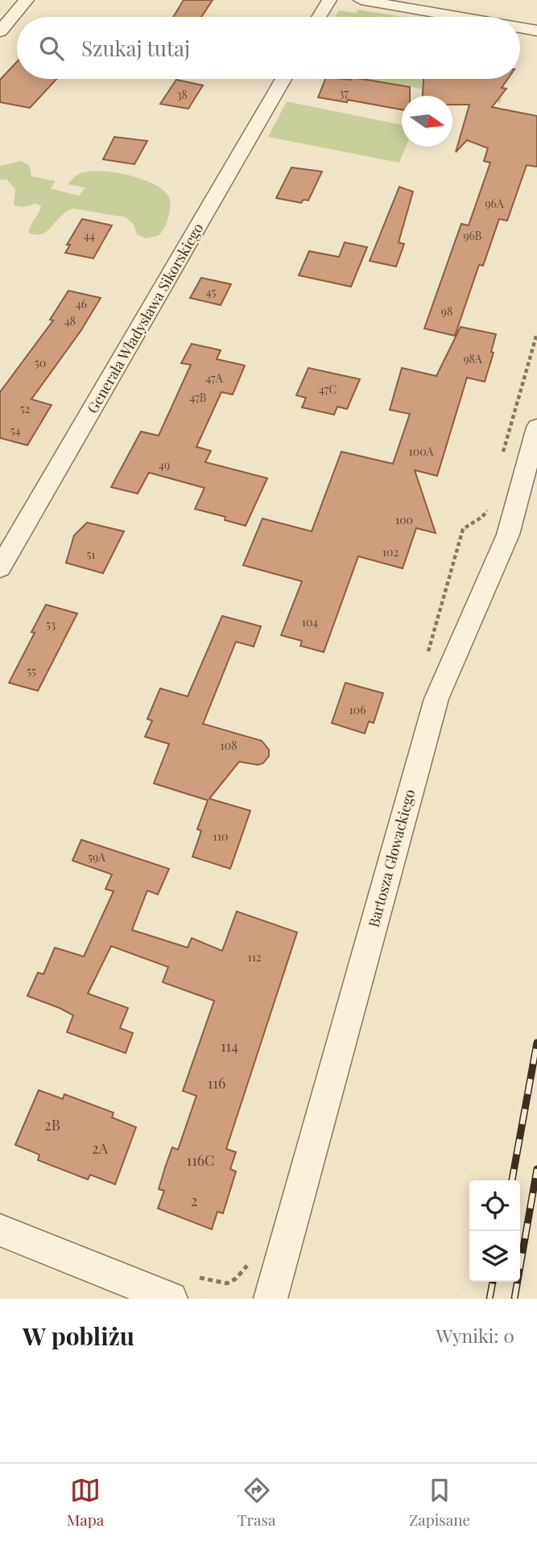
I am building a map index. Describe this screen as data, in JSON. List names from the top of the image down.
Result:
{
  "streets": {
    "street": ["Generała Władysława Sikorskiego", "Bartosza Głowackiego"]
  },
  "house_numbers": [
    "37",
    "38",
    "96A",
    "44",
    "96B",
    "45",
    "46",
    "98",
    "48",
    "98A",
    "50",
    "47A",
    "47C",
    "47B",
    "52",
    "54",
    "100A",
    "49",
    "100",
    "102",
    "51",
    "104",
    "53",
    "55",
    "106",
    "108",
    "110",
    "59A",
    "112",
    "114",
    "116",
    "2B",
    "2A",
    "116C",
    "2"
  ],
  "north": "right",
  "page": {
    "search": "Szukaj tutaj",
    "heading": ["W pobliżu", "Wyniki: 0"],
    "nav": ["Mapa", "Trasa", "Zapisane"]
  }
}
